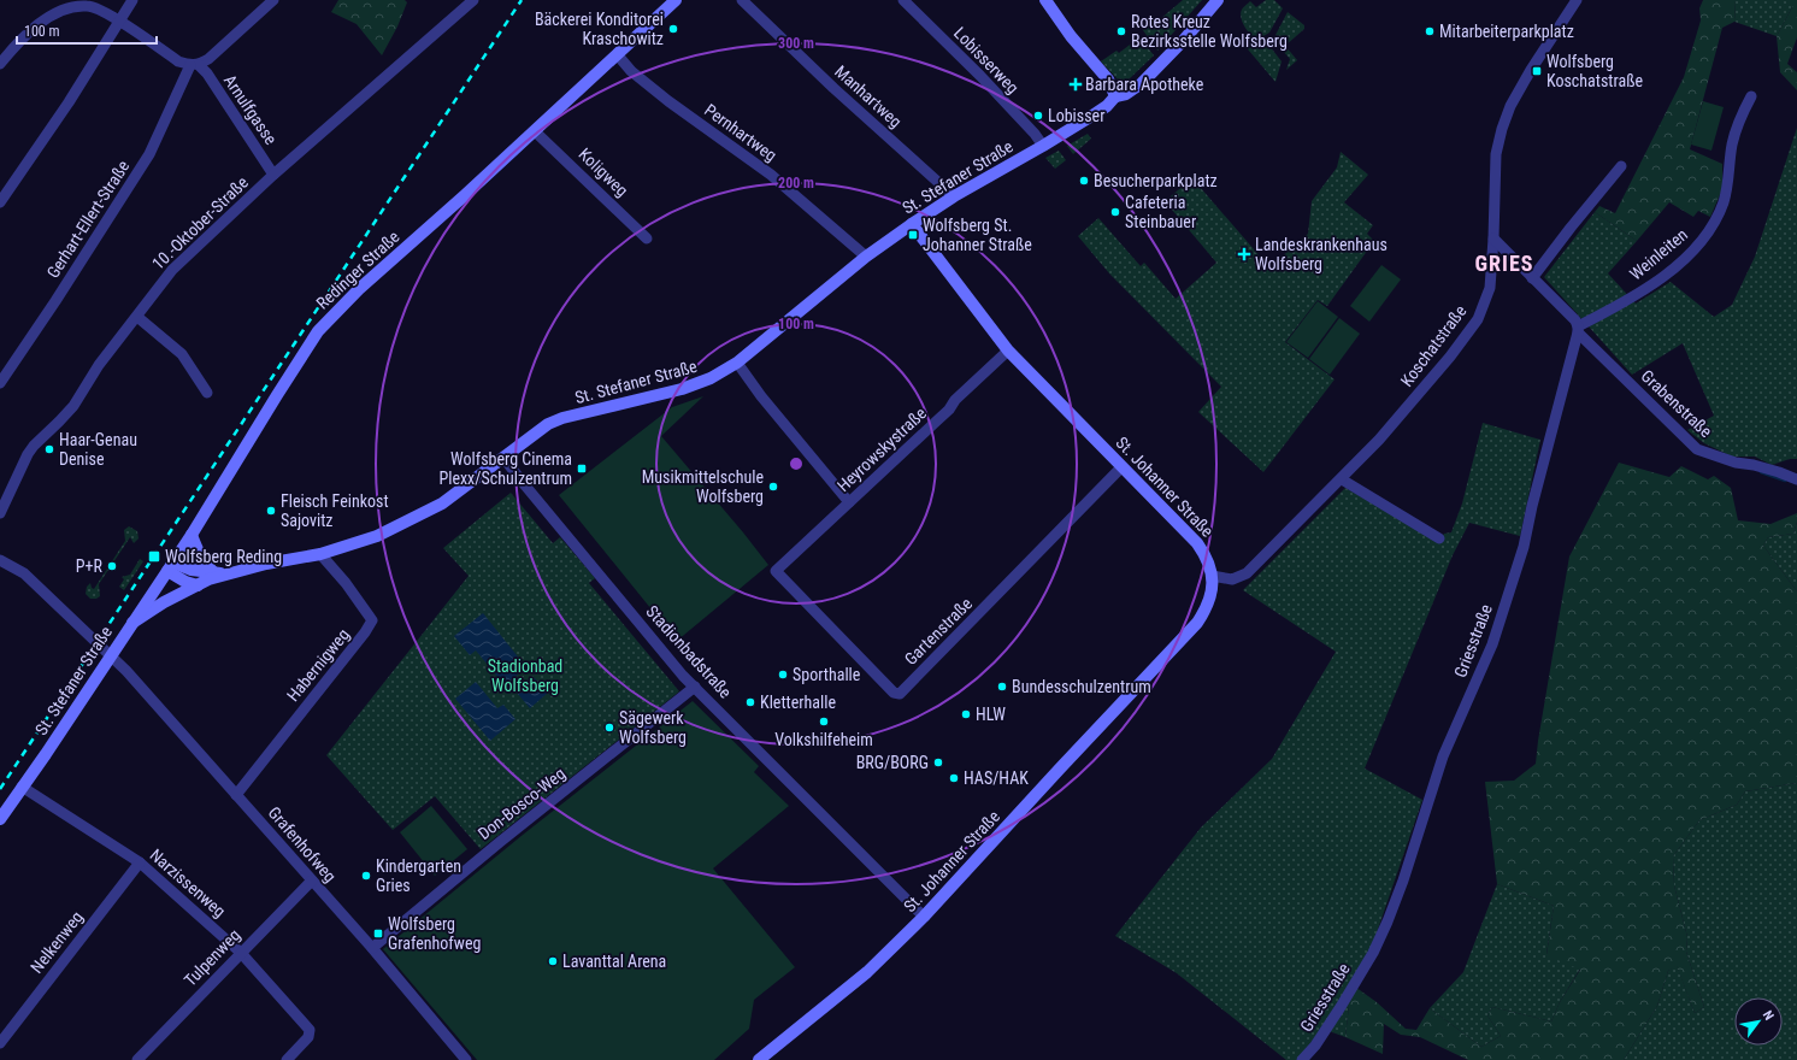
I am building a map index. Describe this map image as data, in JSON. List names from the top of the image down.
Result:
{
  "streets": {
    "street": [
      "Lobisserweg",
      "Manhartweg",
      "Arnulfgasse",
      "Pernhartweg",
      "Koligweg",
      "St. Stefaner Straße",
      "Gerhart-Ellert-Straße",
      "10.-Oktober-Straße",
      "Weinleiten",
      "Redinger Straße",
      "Koschatstraße",
      "Grabenstraße",
      "Heyrowskystraße",
      "St. Johanner Straße",
      "Gartenstraße",
      "Griesstraße",
      "Stadionbadstraße",
      "Habernigweg",
      "Don-Bosco-Weg",
      "Grafenhofweg",
      "Narzissenweg",
      "Nelkenweg",
      "Tulpenweg"
    ]
  },
  "crossings": [
    ["Lobisserweg", "St. Stefaner Straße"],
    ["Manhartweg", "St. Stefaner Straße"],
    ["Arnulfgasse", "Gerhart-Ellert-Straße"],
    ["Arnulfgasse", "10.-Oktober-Straße"],
    ["Pernhartweg", "St. Stefaner Straße"],
    ["Pernhartweg", "Redinger Straße"],
    ["Koligweg", "Redinger Straße"],
    ["St. Stefaner Straße", "Redinger Straße"],
    ["St. Stefaner Straße", "St. Johanner Straße"],
    ["St. Stefaner Straße", "Stadionbadstraße"],
    ["St. Stefaner Straße", "Habernigweg"],
    ["St. Stefaner Straße", "Grafenhofweg"],
    ["St. Stefaner Straße", "Narzissenweg"],
    ["Weinleiten", "Grabenstraße"],
    ["Weinleiten", "Griesstraße"],
    ["Koschatstraße", "St. Johanner Straße"],
    ["Grabenstraße", "Griesstraße"],
    ["Heyrowskystraße", "St. Johanner Straße"],
    ["Heyrowskystraße", "Gartenstraße"],
    ["St. Johanner Straße", "Gartenstraße"],
    ["St. Johanner Straße", "Stadionbadstraße"],
    ["Stadionbadstraße", "Don-Bosco-Weg"],
    ["Habernigweg", "Grafenhofweg"],
    ["Don-Bosco-Weg", "Grafenhofweg"],
    ["Grafenhofweg", "Tulpenweg"],
    ["Narzissenweg", "Nelkenweg"],
    ["Narzissenweg", "Tulpenweg"]
  ],
  "districts": ["GRIES"],
  "parks": ["Stadionbad Wolfsberg"],
  "places": {
    "other": [
      "Bäckerei Konditorei Kraschowitz",
      "Rotes Kreuz Bezirksstelle Wolfsberg",
      "Mitarbeiterparkplatz",
      "Lobisser",
      "Besucherparkplatz",
      "Cafeteria Steinbauer",
      "Haar-Genau Denise",
      "Musikmittelschule Wolfsberg",
      "Fleisch Feinkost Sajovitz",
      "P+R",
      "Sporthalle",
      "Bundesschulzentrum",
      "Kletterhalle",
      "HLW",
      "Volkshilfeheim",
      "Sägewerk Wolfsberg",
      "BRG/BORG",
      "HAS/HAK",
      "Kindergarten Gries",
      "Lavanttal Arena"
    ],
    "transit": [
      "Wolfsberg Koschatstraße",
      "Wolfsberg St. Johanner Straße",
      "Wolfsberg Cinema Plexx/Schulzentrum",
      "Wolfsberg Reding",
      "Wolfsberg Grafenhofweg"
    ],
    "health": ["Barbara Apotheke", "Landeskrankenhaus Wolfsberg"]
  },
  "scale_bar": "100 m",
  "north": "top right",
  "rings": ["300 m", "200 m", "100 m"]
}
